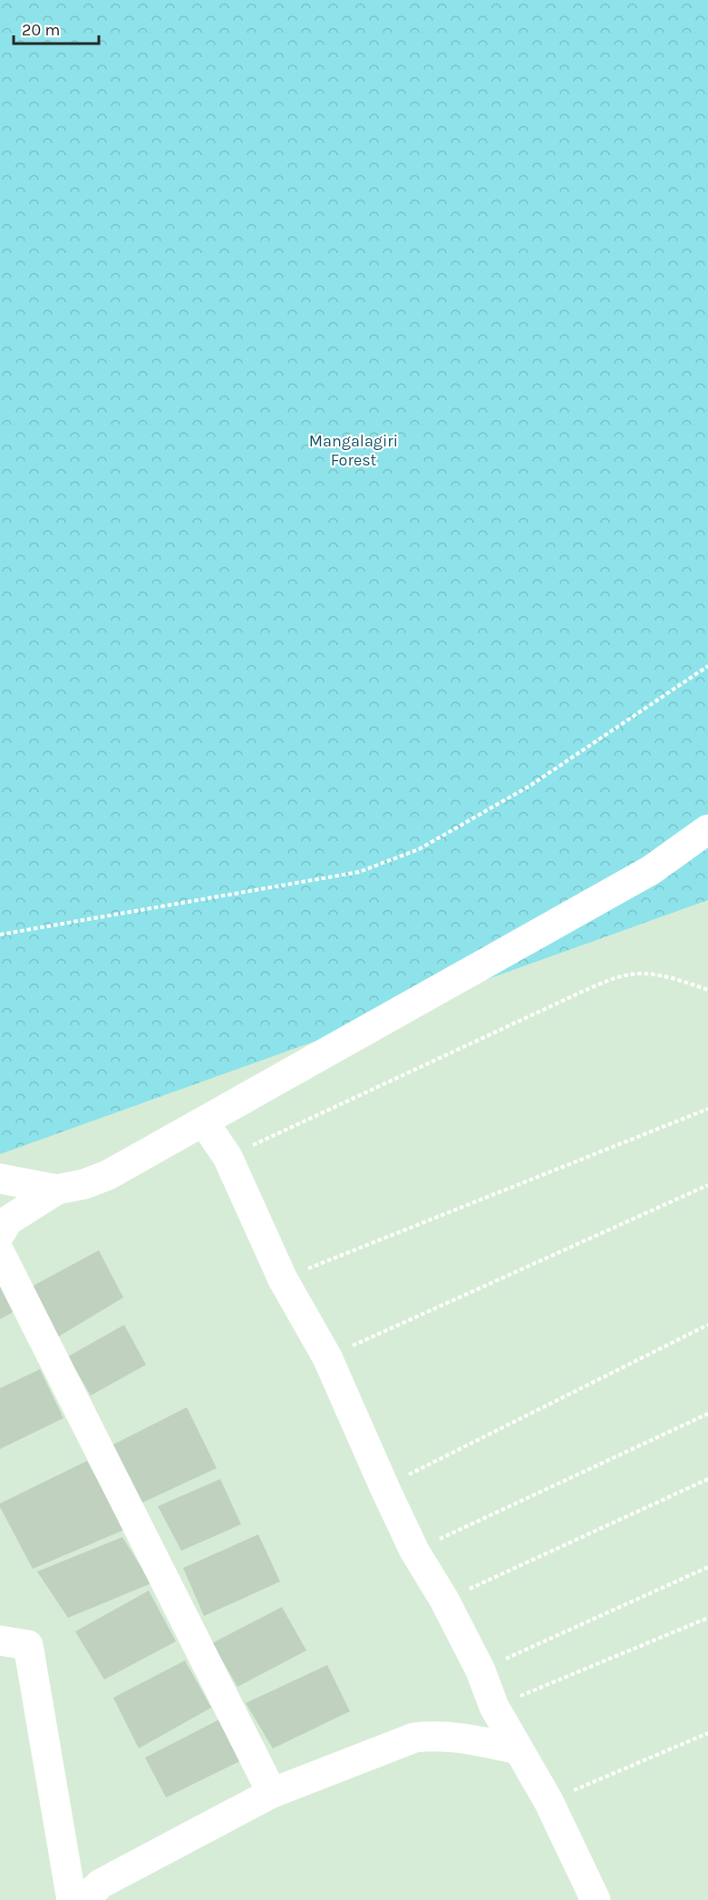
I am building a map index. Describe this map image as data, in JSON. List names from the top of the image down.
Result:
{
  "parks": ["Mangalagiri Forest"],
  "scale_bar": "20 m"
}
